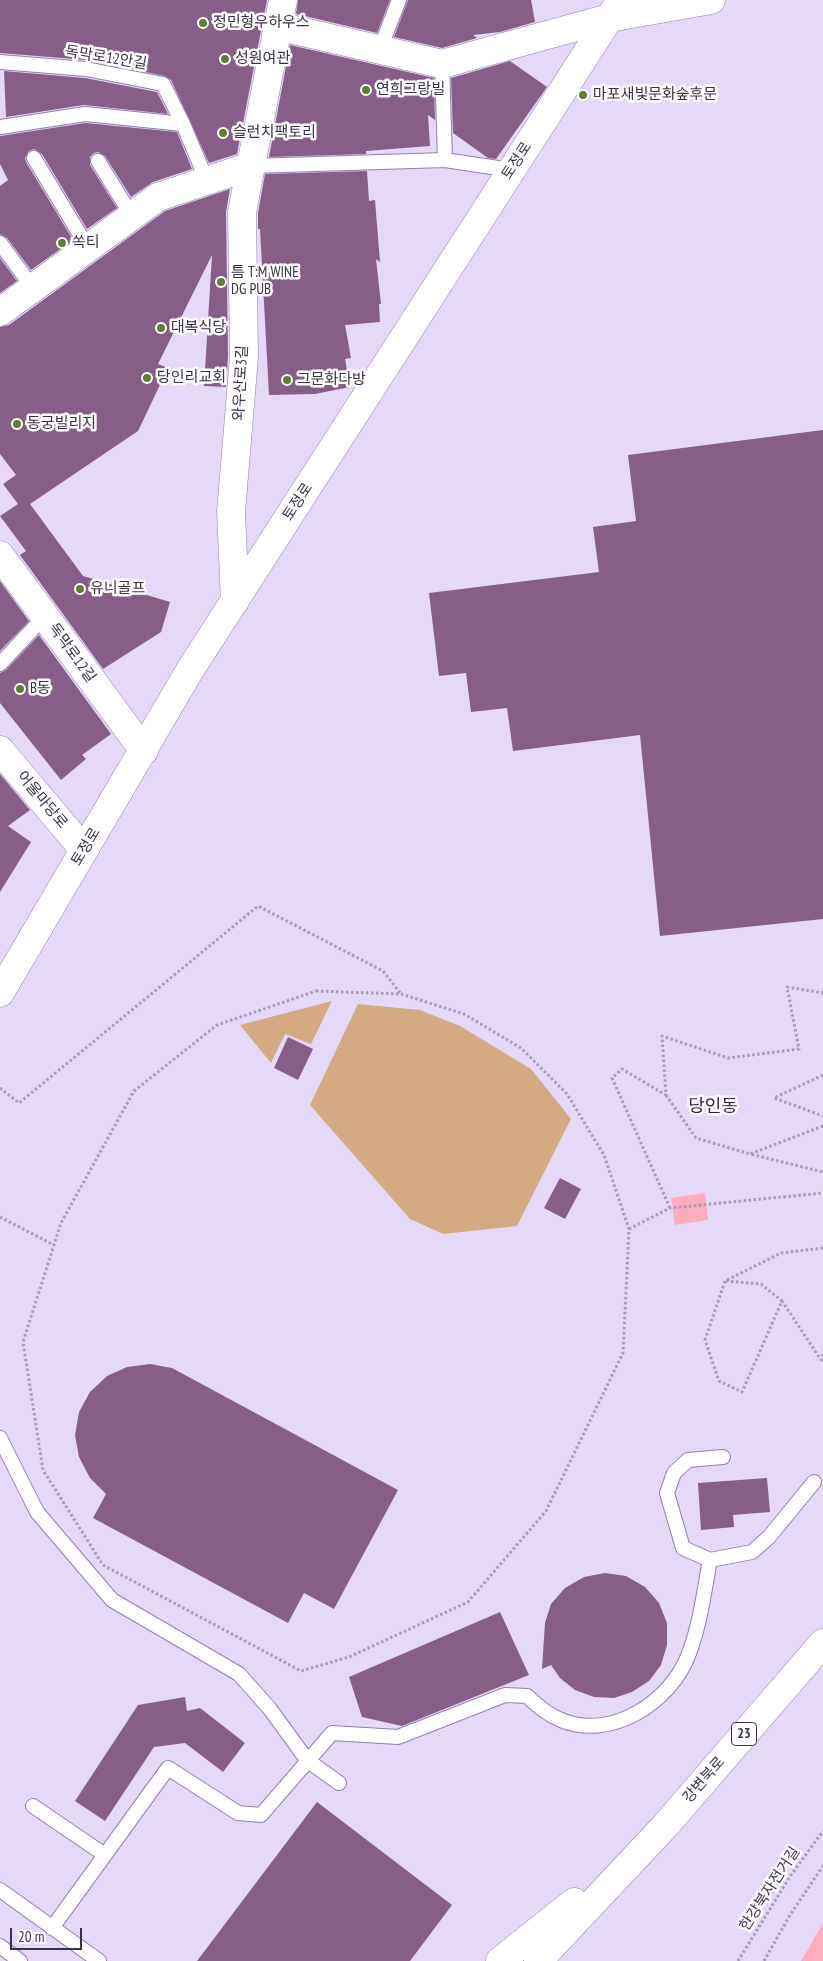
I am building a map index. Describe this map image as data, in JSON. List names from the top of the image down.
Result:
{
  "streets": {
    "main road": [
      "토정로",
      "와우산로3길",
      "독막로12길",
      "어울마당로",
      "23",
      "강변북로"
    ],
    "lane": ["독막로12안길"],
    "path": ["한강북자전거길"]
  },
  "crossings": [
    ["토정로", "와우산로3길"],
    ["토정로", "독막로12길"],
    ["토정로", "어울마당로"]
  ],
  "districts": ["당인동"],
  "places": [
    "정민형우하우스",
    "성원여관",
    "연희그랑빌",
    "마포새빛문화숲후문",
    "슬런치팩토리",
    "쏙티",
    "틈 T:M WINE DG PUB",
    "대복식당",
    "당인리교회",
    "그문화다방",
    "동궁빌리지",
    "유니골프",
    "B동"
  ],
  "scale_bar": "20 m"
}
